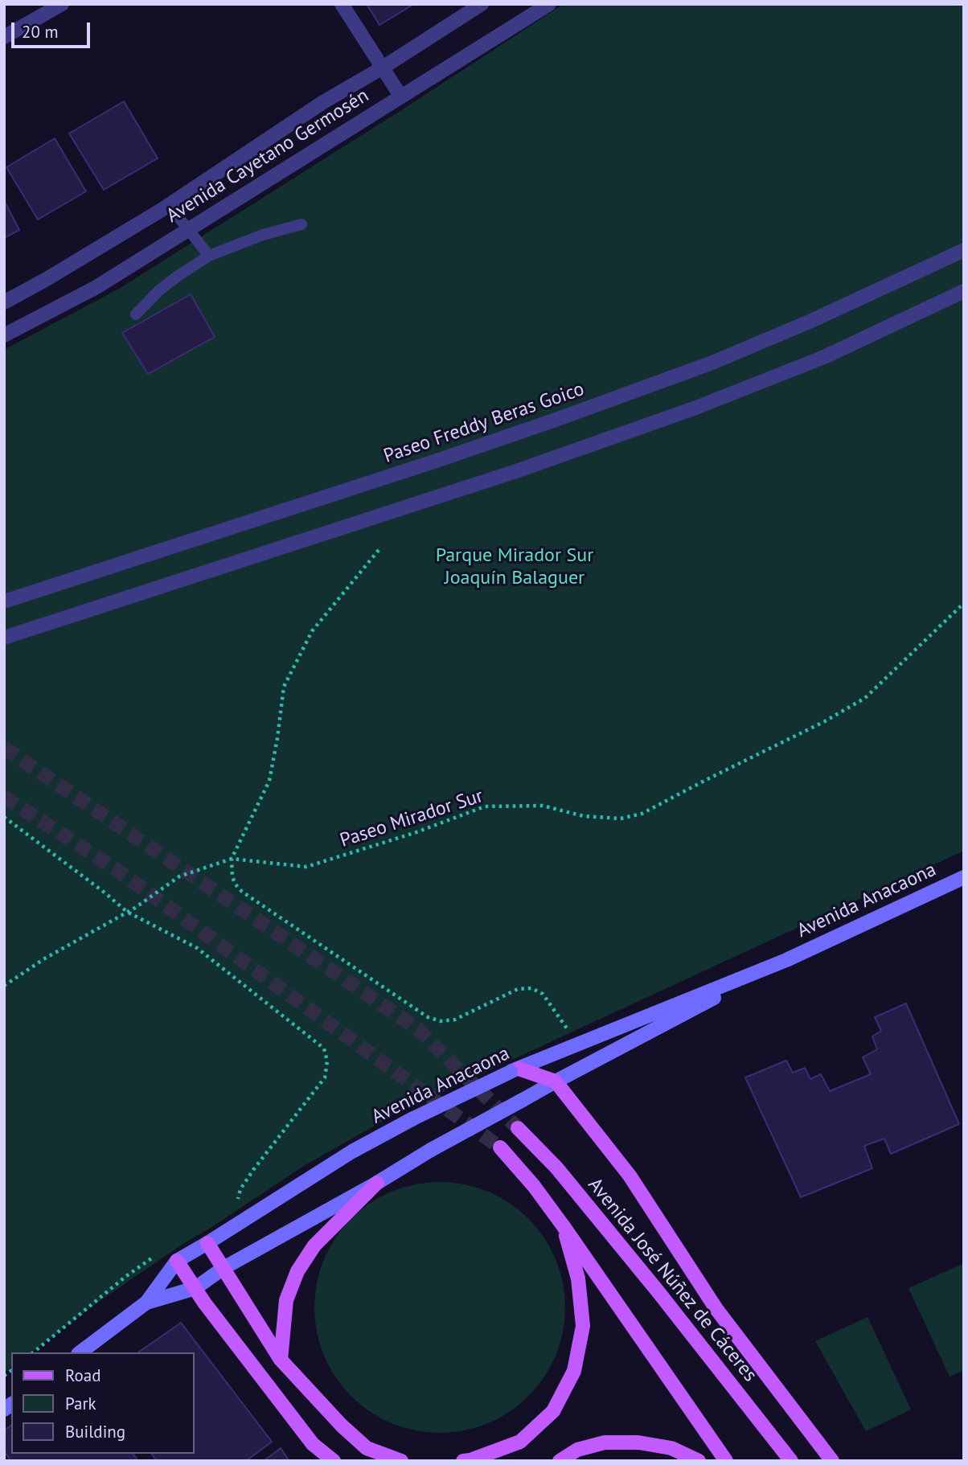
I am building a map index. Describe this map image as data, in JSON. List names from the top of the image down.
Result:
{
  "streets": {
    "main road": ["Avenida Anacaona", "Avenida José Núñez de Cáceres"],
    "street": ["Avenida Cayetano Germosén", "Paseo Freddy Beras Goico"],
    "path": ["Paseo Mirador Sur"]
  },
  "parks": ["Parque Mirador Sur Joaquín Balaguer"],
  "legend": ["Road", "Park", "Building"],
  "scale_bar": "20 m"
}
